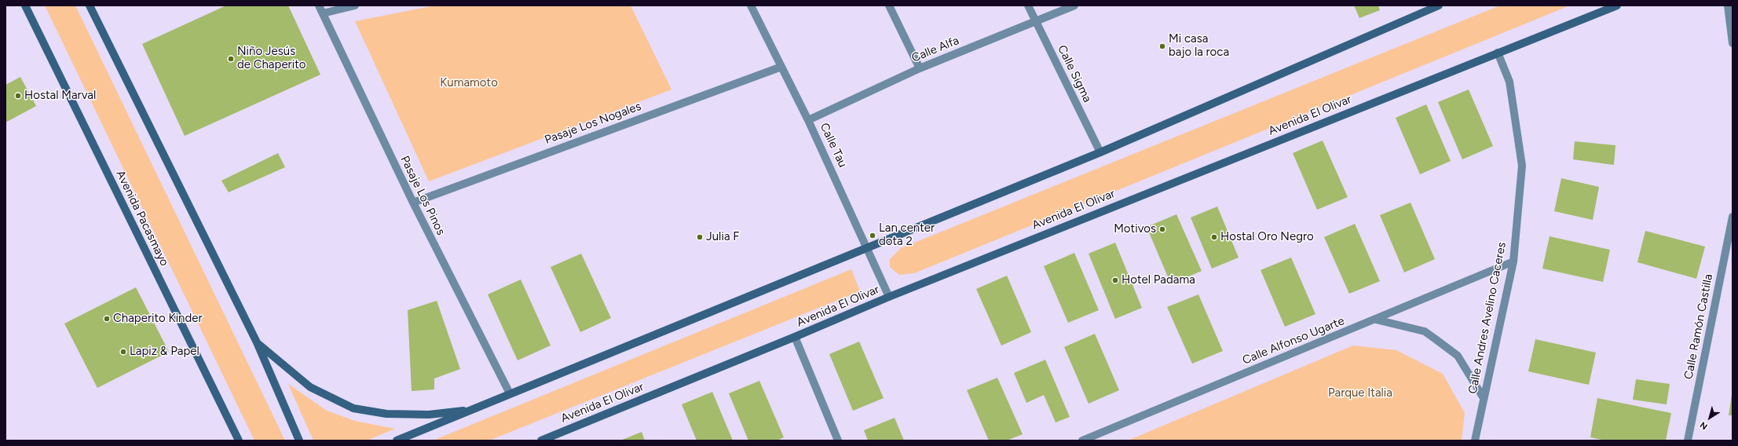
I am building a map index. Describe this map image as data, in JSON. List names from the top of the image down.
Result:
{
  "streets": {
    "main road": ["Avenida El Olivar", "Avenida Pacasmayo"],
    "street": [
      "Calle Alfa",
      "Calle Sigma",
      "Pasaje Los Nogales",
      "Calle Tau",
      "Pasaje Los Pinos",
      "Calle Andres Avelino Caceres",
      "Calle Ramón Castilla",
      "Calle Alfonso Ugarte"
    ]
  },
  "crossings": [
    ["Calle Alfa", "Calle Sigma"],
    ["Calle Alfa", "Calle Tau"],
    ["Avenida El Olivar", "Calle Tau"],
    ["Avenida El Olivar", "Calle Andres Avelino Caceres"],
    ["Pasaje Los Nogales", "Calle Tau"],
    ["Pasaje Los Nogales", "Pasaje Los Pinos"],
    ["Calle Andres Avelino Caceres", "Calle Alfonso Ugarte"]
  ],
  "parks": ["Kumamoto", "Parque Italia"],
  "places": [
    "Mi casa bajo la roca",
    "Niño Jesús de Chaperito",
    "Hostal Marval",
    "Motivos",
    "Lan center dota 2",
    "Julia F",
    "Hostal Oro Negro",
    "Hotel Padama",
    "Chaperito Kinder",
    "Lapiz & Papel"
  ],
  "north": "bottom left"
}
